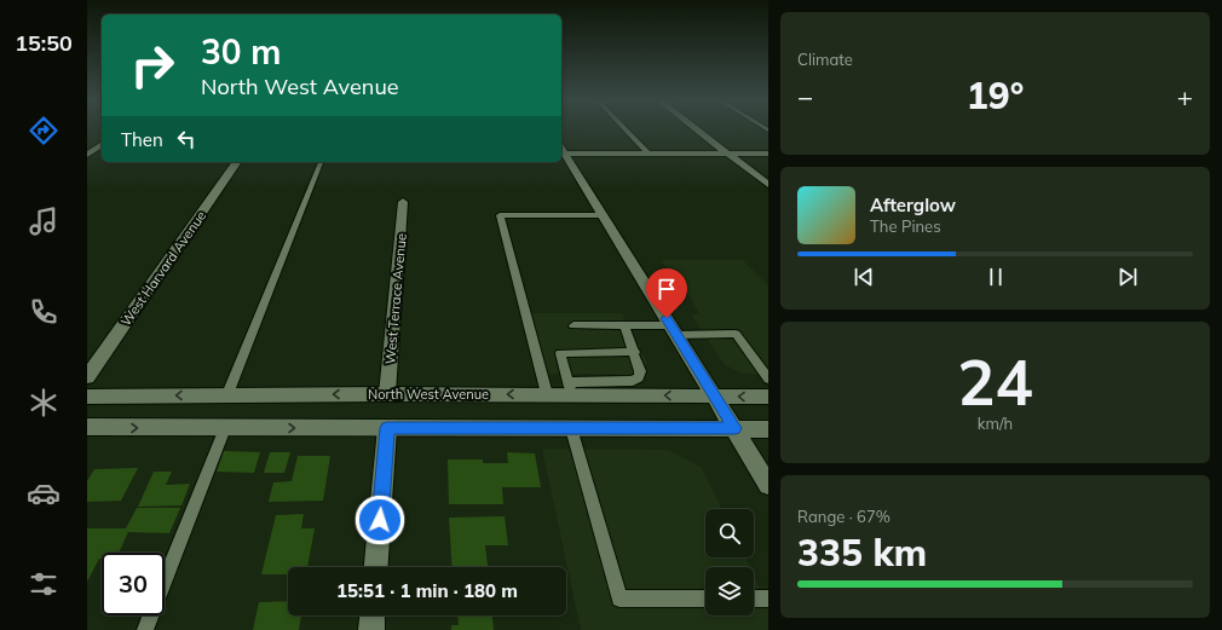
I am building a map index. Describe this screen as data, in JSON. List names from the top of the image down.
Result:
{
  "streets": {
    "street": ["West Harvard Avenue", "West Terrace Avenue", "North West Avenue"]
  },
  "crossings": [
    ["West Terrace Avenue", "North West Avenue"]
  ],
  "page": {
    "tabs": "15:50",
    "tile": [
      "Climate",
      ["24", "km/h"],
      ["Range · 67%", "335 km"]
    ],
    "turn": ["30 m", "North West Avenue"],
    "heat": ["−", "19°", "+"],
    "then": "Then",
    "song": ["Afterglow", "The Pines"],
    "limit": "30",
    "trip": "15:51 · 1 min · 180 m"
  }
}
